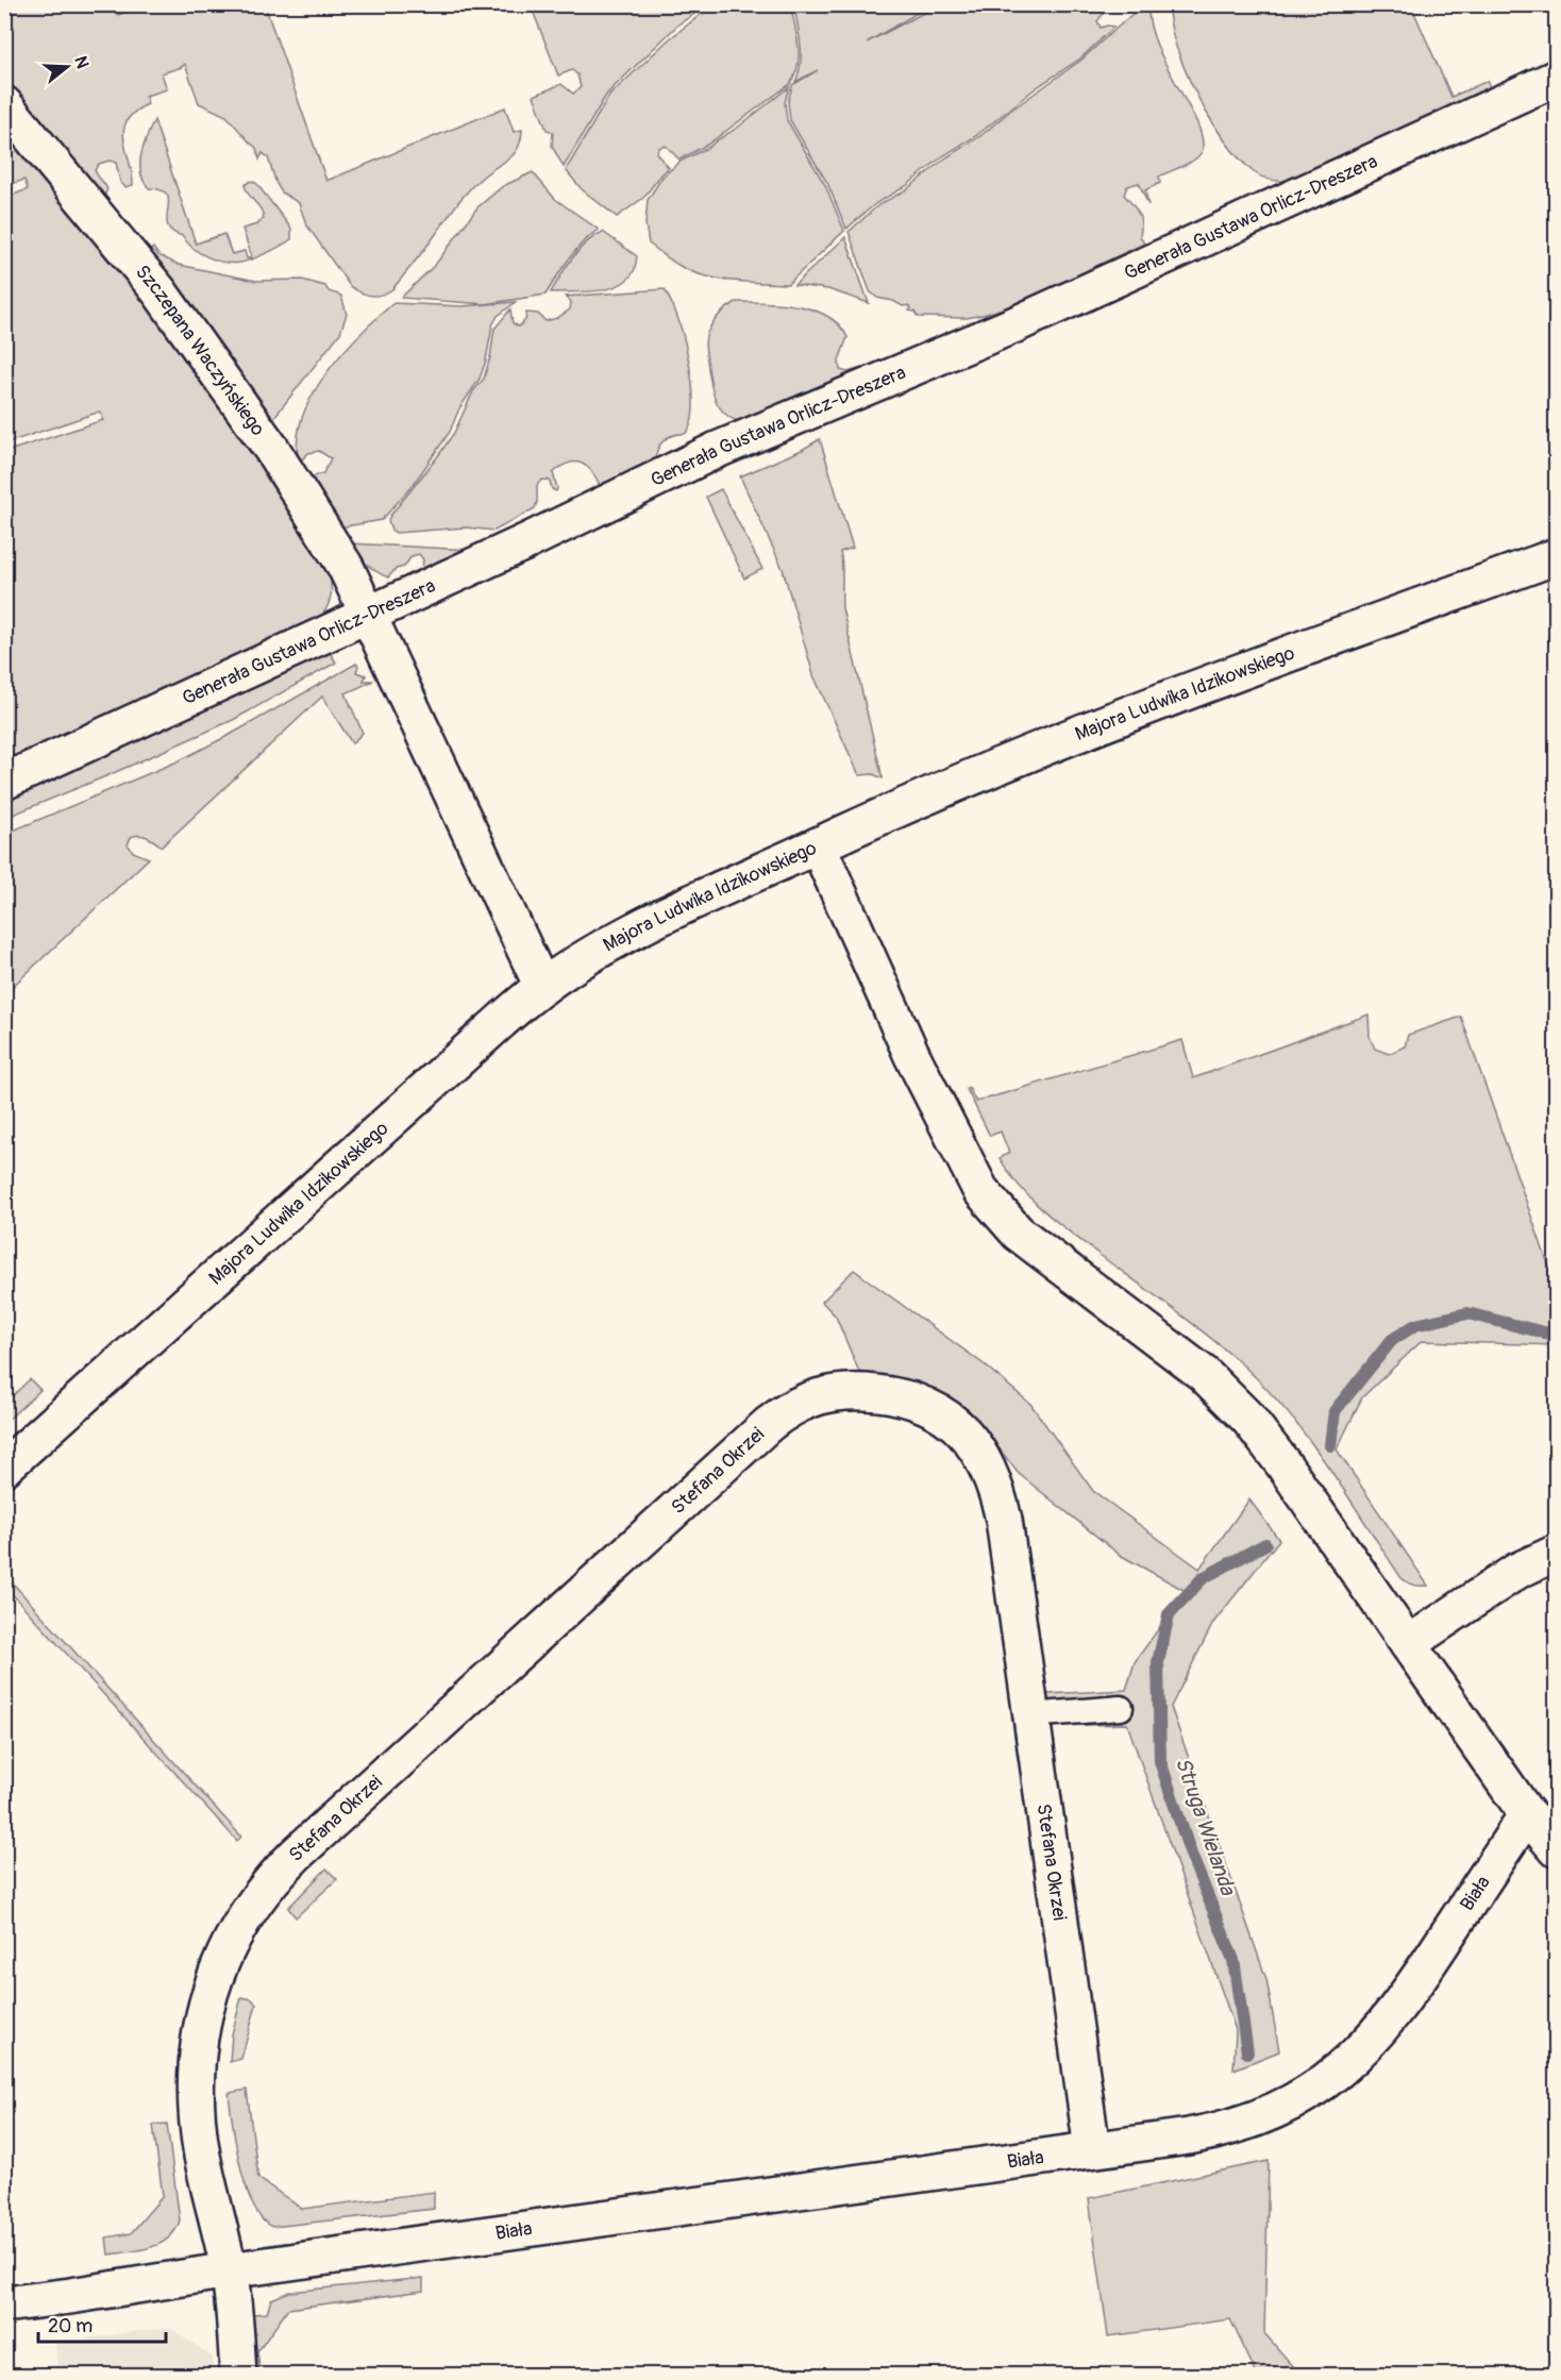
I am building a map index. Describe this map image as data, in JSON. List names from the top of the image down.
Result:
{
  "streets": {
    "street": [
      "Generała Gustawa Orlicz-Dreszera",
      "Szczepana Waczyńskiego",
      "Majora Ludwika Idzikowskiego",
      "Stefana Okrzei",
      "Biała"
    ]
  },
  "crossings": [
    ["Generała Gustawa Orlicz-Dreszera", "Szczepana Waczyńskiego"],
    ["Szczepana Waczyńskiego", "Majora Ludwika Idzikowskiego"],
    ["Stefana Okrzei", "Biała"]
  ],
  "water": ["Struga Wielanda"],
  "scale_bar": "20 m",
  "north": "right"
}
